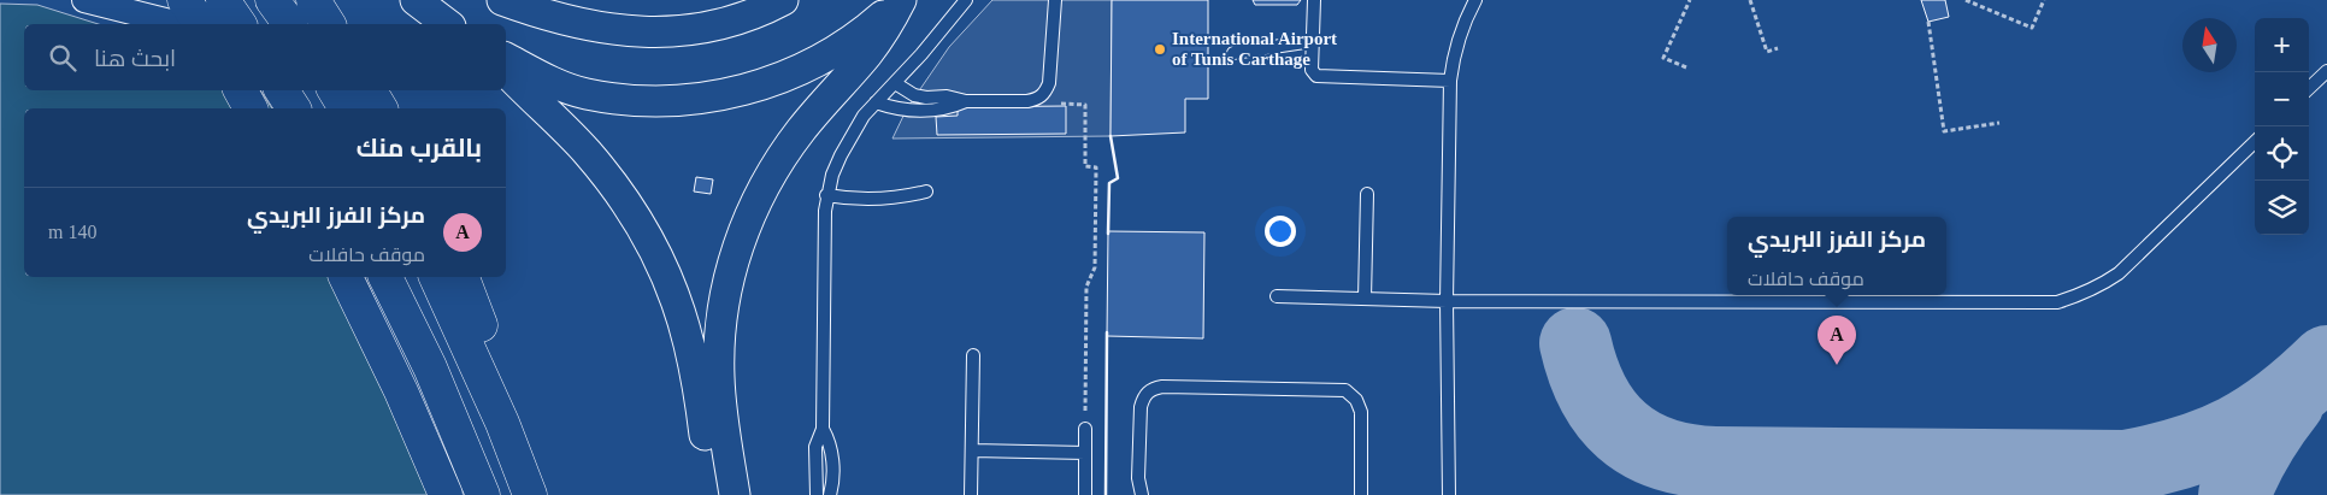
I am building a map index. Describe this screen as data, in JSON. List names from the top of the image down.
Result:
{
  "places": ["International Airport of Tunis Carthage"],
  "north": "top",
  "page": {
    "map_buttons": ["+", "−"],
    "search": "ابحث هنا",
    "heading": "بالقرب منك",
    "list": [
      {
        "mark": "A",
        "name": "مركز الفرز البريدي",
        "note": "موقف حافلات",
        "value": "140 m"
      }
    ],
    "popup": ["مركز الفرز البريدي", "موقف حافلات"],
    "pins": "A"
  }
}
